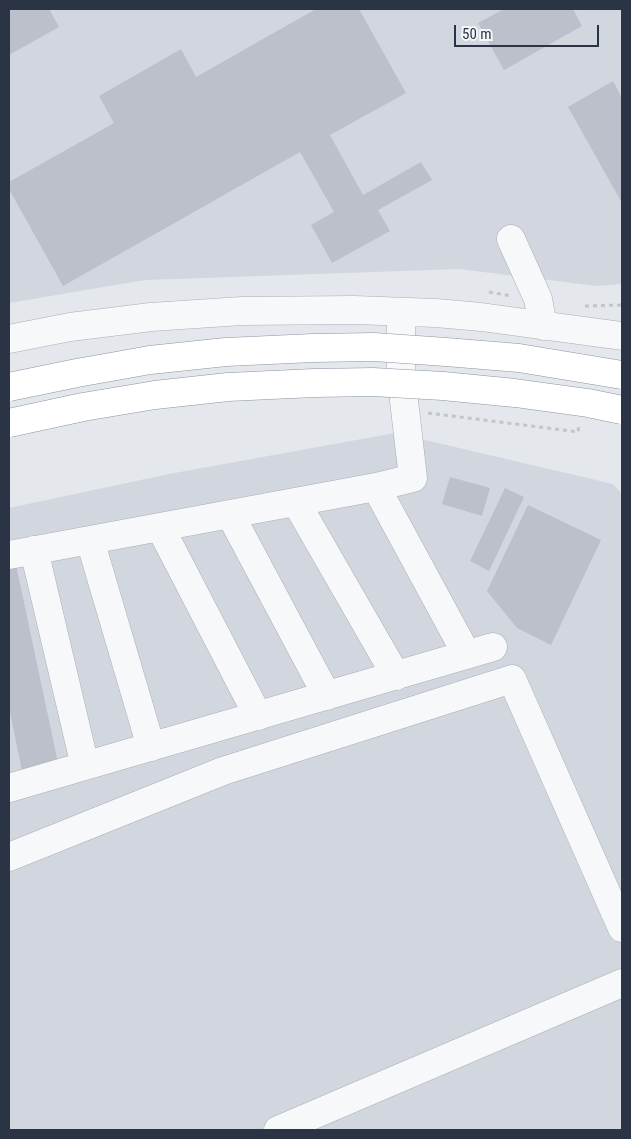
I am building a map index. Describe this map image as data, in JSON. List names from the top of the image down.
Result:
{
  "scale_bar": "50 m"
}
